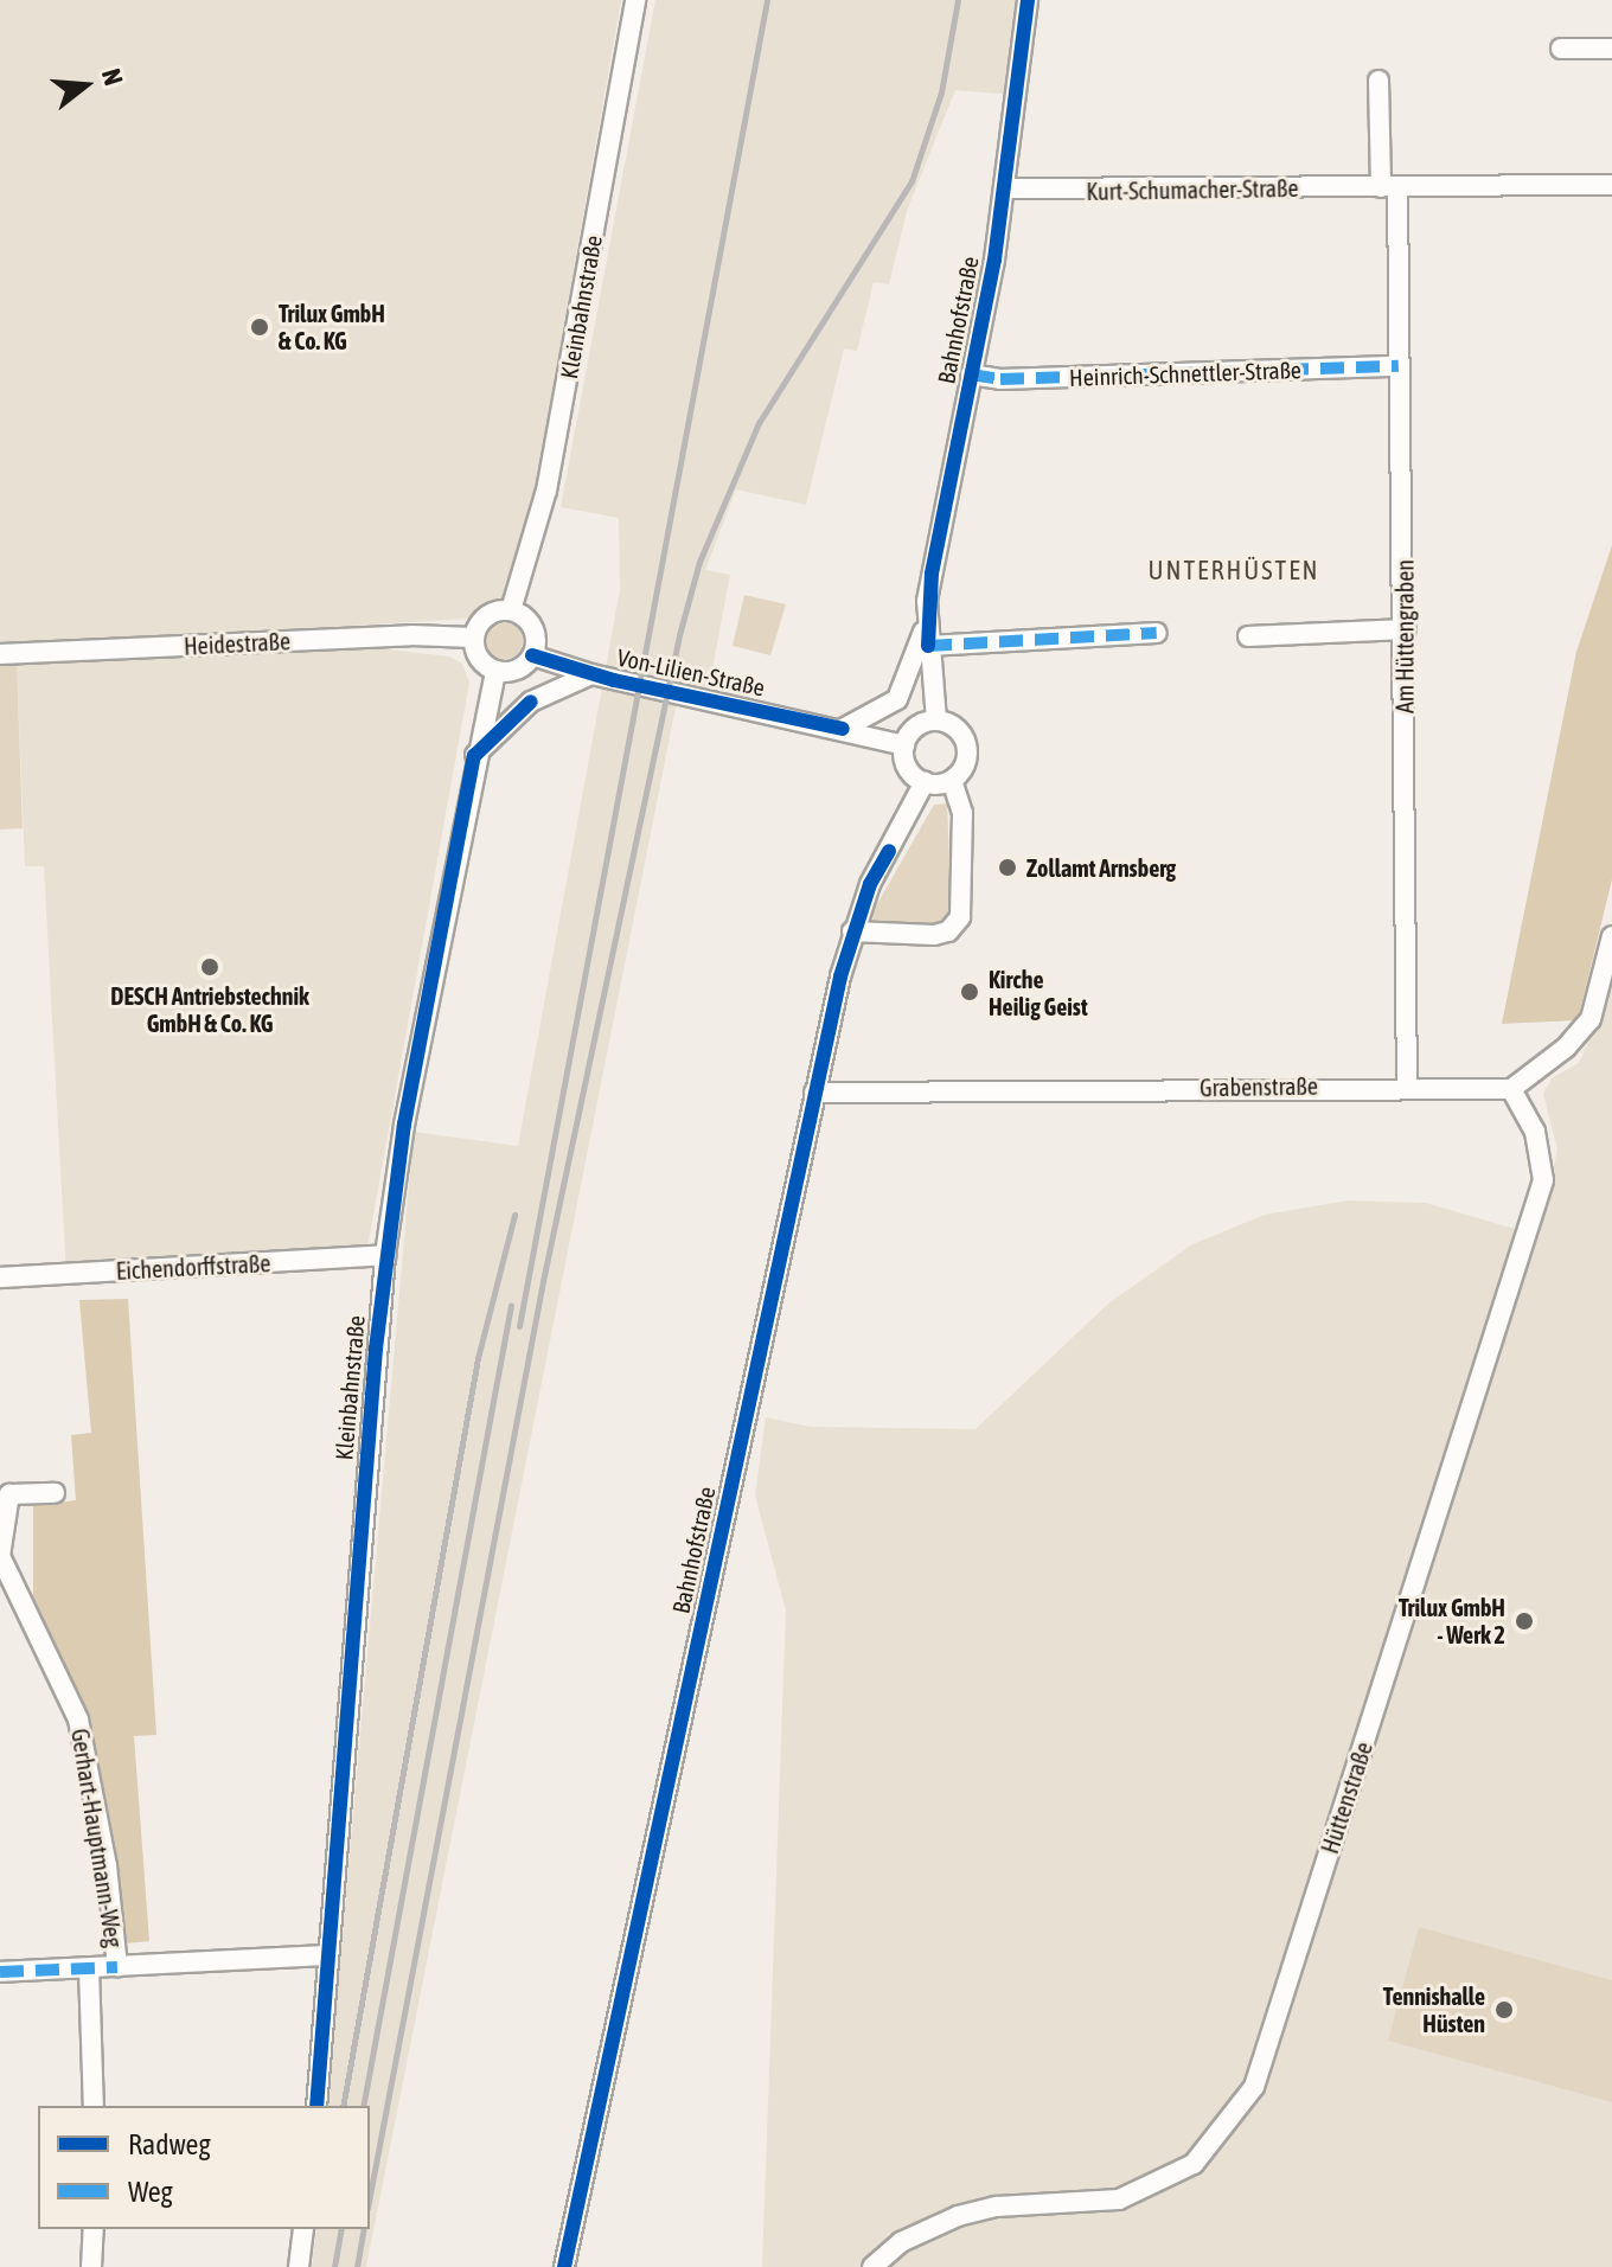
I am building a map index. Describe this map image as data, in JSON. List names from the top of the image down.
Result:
{
  "streets": {
    "street": [
      "Kurt-Schumacher-Straße",
      "Kleinbahnstraße",
      "Bahnhofstraße",
      "Heinrich-Schnettler-Straße",
      "Am Hüttengraben",
      "Heidestraße",
      "Von-Lilien-Straße",
      "Grabenstraße",
      "Eichendorffstraße",
      "Hüttenstraße",
      "Gerhart-Hauptmann-Weg"
    ]
  },
  "crossings": [
    ["Kurt-Schumacher-Straße", "Bahnhofstraße"],
    ["Kurt-Schumacher-Straße", "Am Hüttengraben"],
    ["Kleinbahnstraße", "Heidestraße"],
    ["Kleinbahnstraße", "Von-Lilien-Straße"],
    ["Kleinbahnstraße", "Eichendorffstraße"],
    ["Bahnhofstraße", "Heinrich-Schnettler-Straße"],
    ["Bahnhofstraße", "Von-Lilien-Straße"],
    ["Bahnhofstraße", "Grabenstraße"],
    ["Heinrich-Schnettler-Straße", "Am Hüttengraben"],
    ["Am Hüttengraben", "Grabenstraße"],
    ["Heidestraße", "Von-Lilien-Straße"],
    ["Grabenstraße", "Hüttenstraße"]
  ],
  "districts": ["UNTERHÜSTEN"],
  "places": [
    "Trilux GmbH & Co. KG",
    "Zollamt Arnsberg",
    "DESCH Antriebstechnik GmbH & Co. KG",
    "Kirche Heilig Geist",
    "Trilux GmbH - Werk 2",
    "Tennishalle Hüsten"
  ],
  "legend": ["Radweg", "Weg"],
  "north": "right"
}
